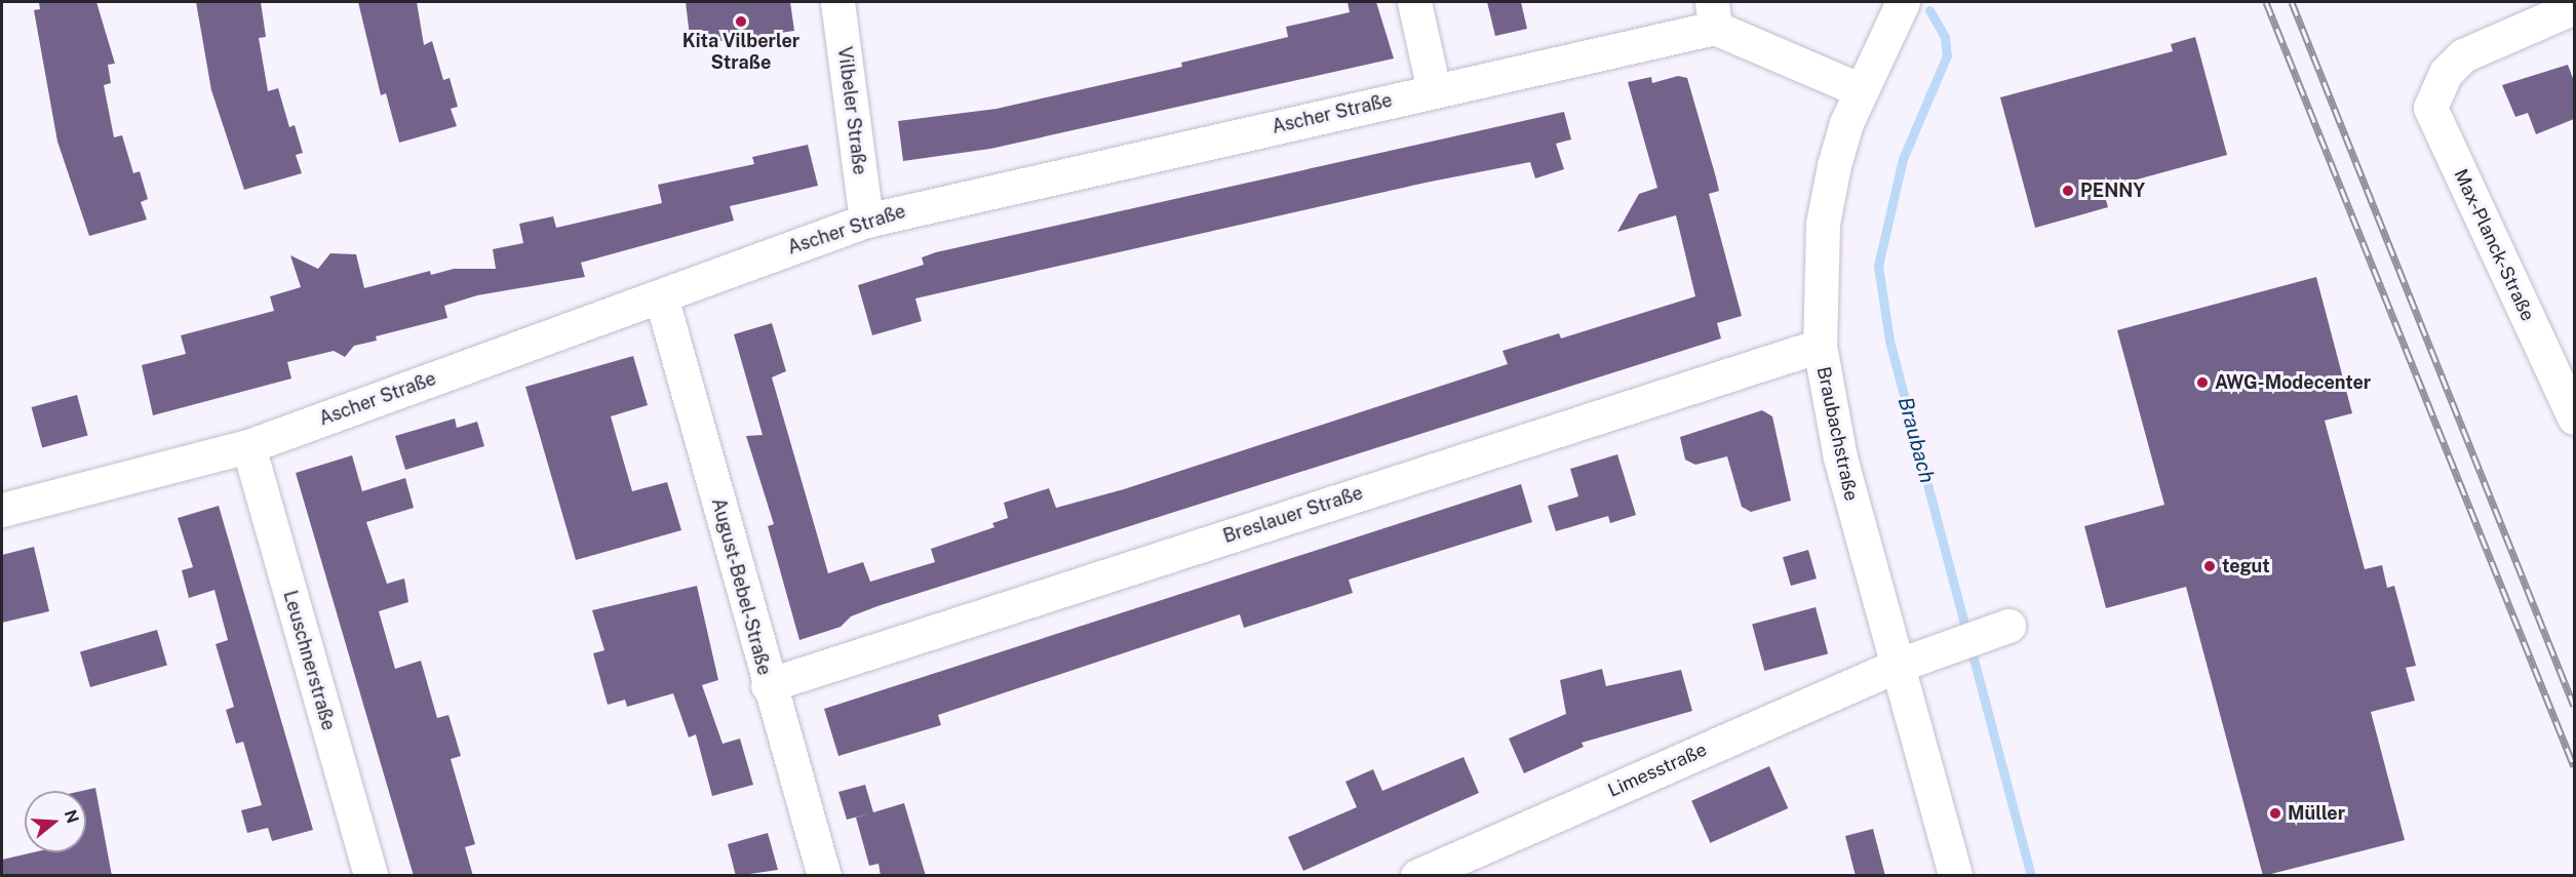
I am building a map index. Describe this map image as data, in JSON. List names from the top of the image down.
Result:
{
  "streets": {
    "street": [
      "Vilbeler Straße",
      "Ascher Straße",
      "Max-Planck-Straße",
      "Braubachstraße",
      "Breslauer Straße",
      "August-Bebel-Straße",
      "Leuschnerstraße",
      "Limesstraße"
    ]
  },
  "crossings": [
    ["Vilbeler Straße", "Ascher Straße"],
    ["Ascher Straße", "August-Bebel-Straße"],
    ["Ascher Straße", "Leuschnerstraße"],
    ["Braubachstraße", "Breslauer Straße"],
    ["Braubachstraße", "Limesstraße"],
    ["Breslauer Straße", "August-Bebel-Straße"]
  ],
  "water": ["Braubach"],
  "places": [
    "Kita Vilberler Straße",
    "PENNY",
    "AWG-Modecenter",
    "tegut",
    "Müller"
  ],
  "north": "right"
}
